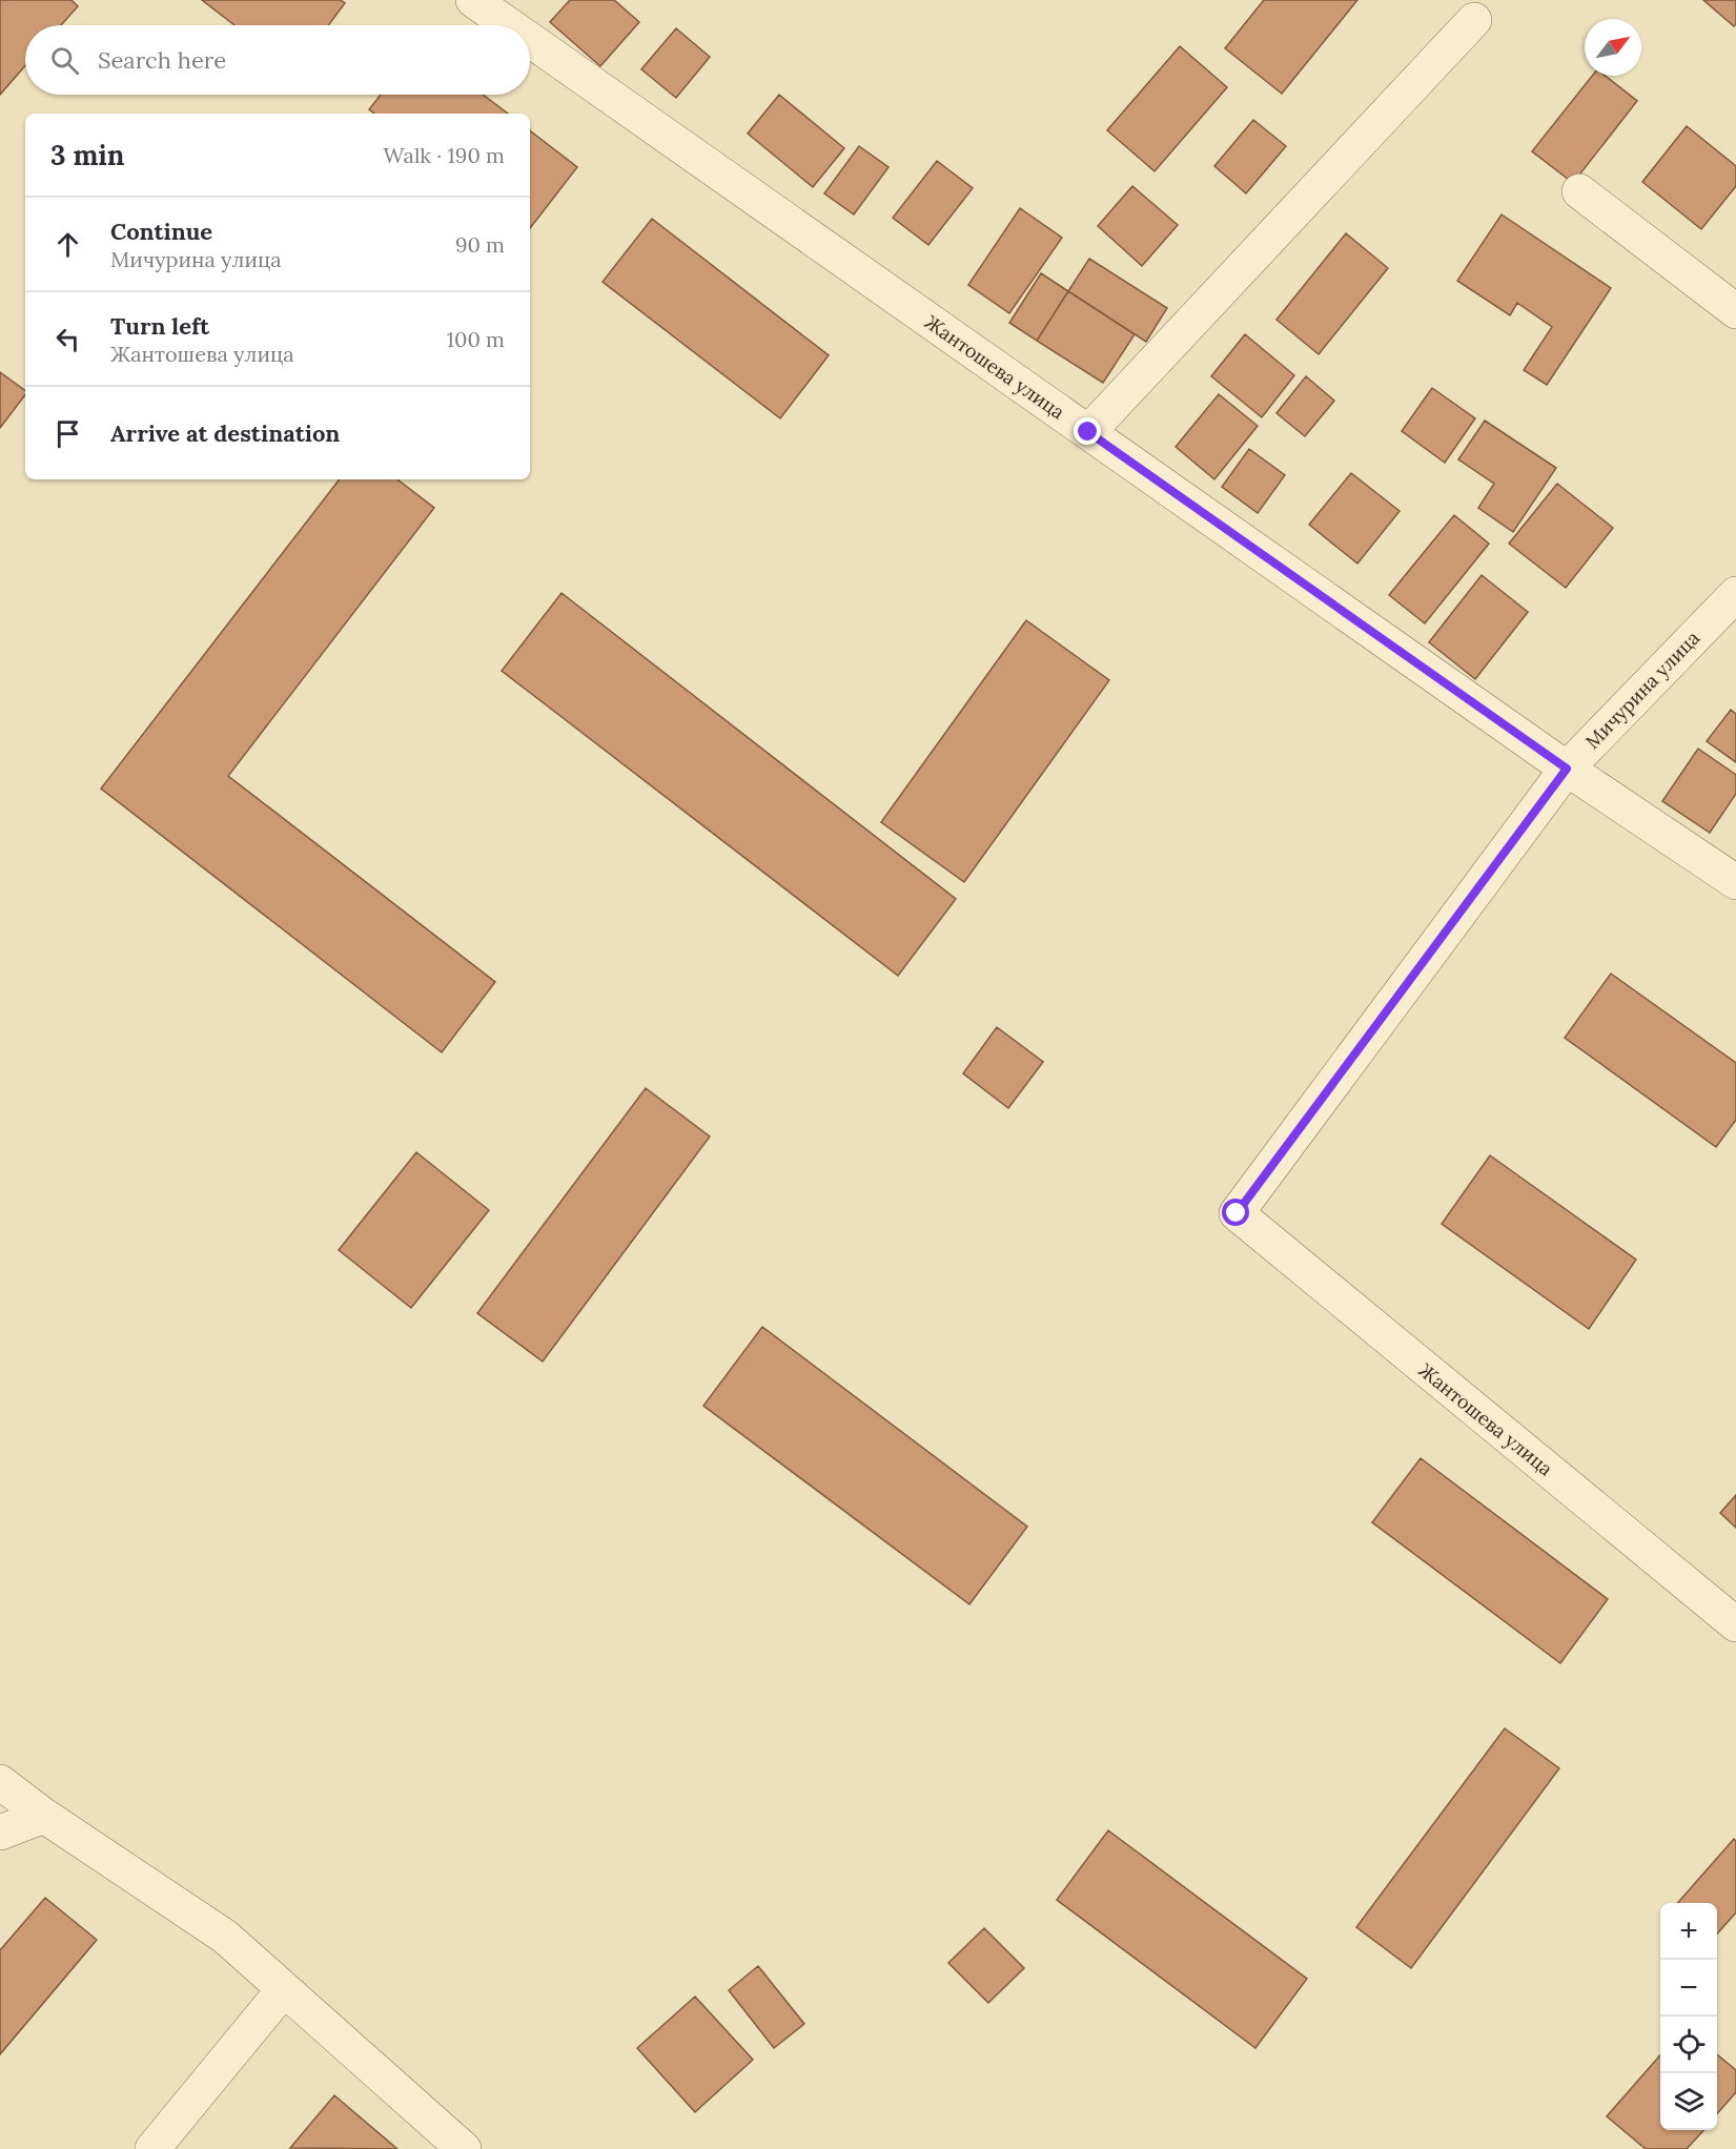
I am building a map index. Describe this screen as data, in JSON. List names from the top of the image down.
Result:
{
  "streets": {
    "street": ["Жантошева улица", "Мичурина улица"]
  },
  "crossings": [
    ["Жантошева улица", "Мичурина улица"]
  ],
  "north": "top right",
  "page": {
    "search": "Search here",
    "heading": ["3 min", "Walk · 190 m"],
    "list": [
      ["Continue", "Мичурина улица", "90 m"],
      ["Turn left", "Жантошева улица", "100 m"],
      "Arrive at destination"
    ],
    "map_buttons": ["+", "−"]
  }
}
